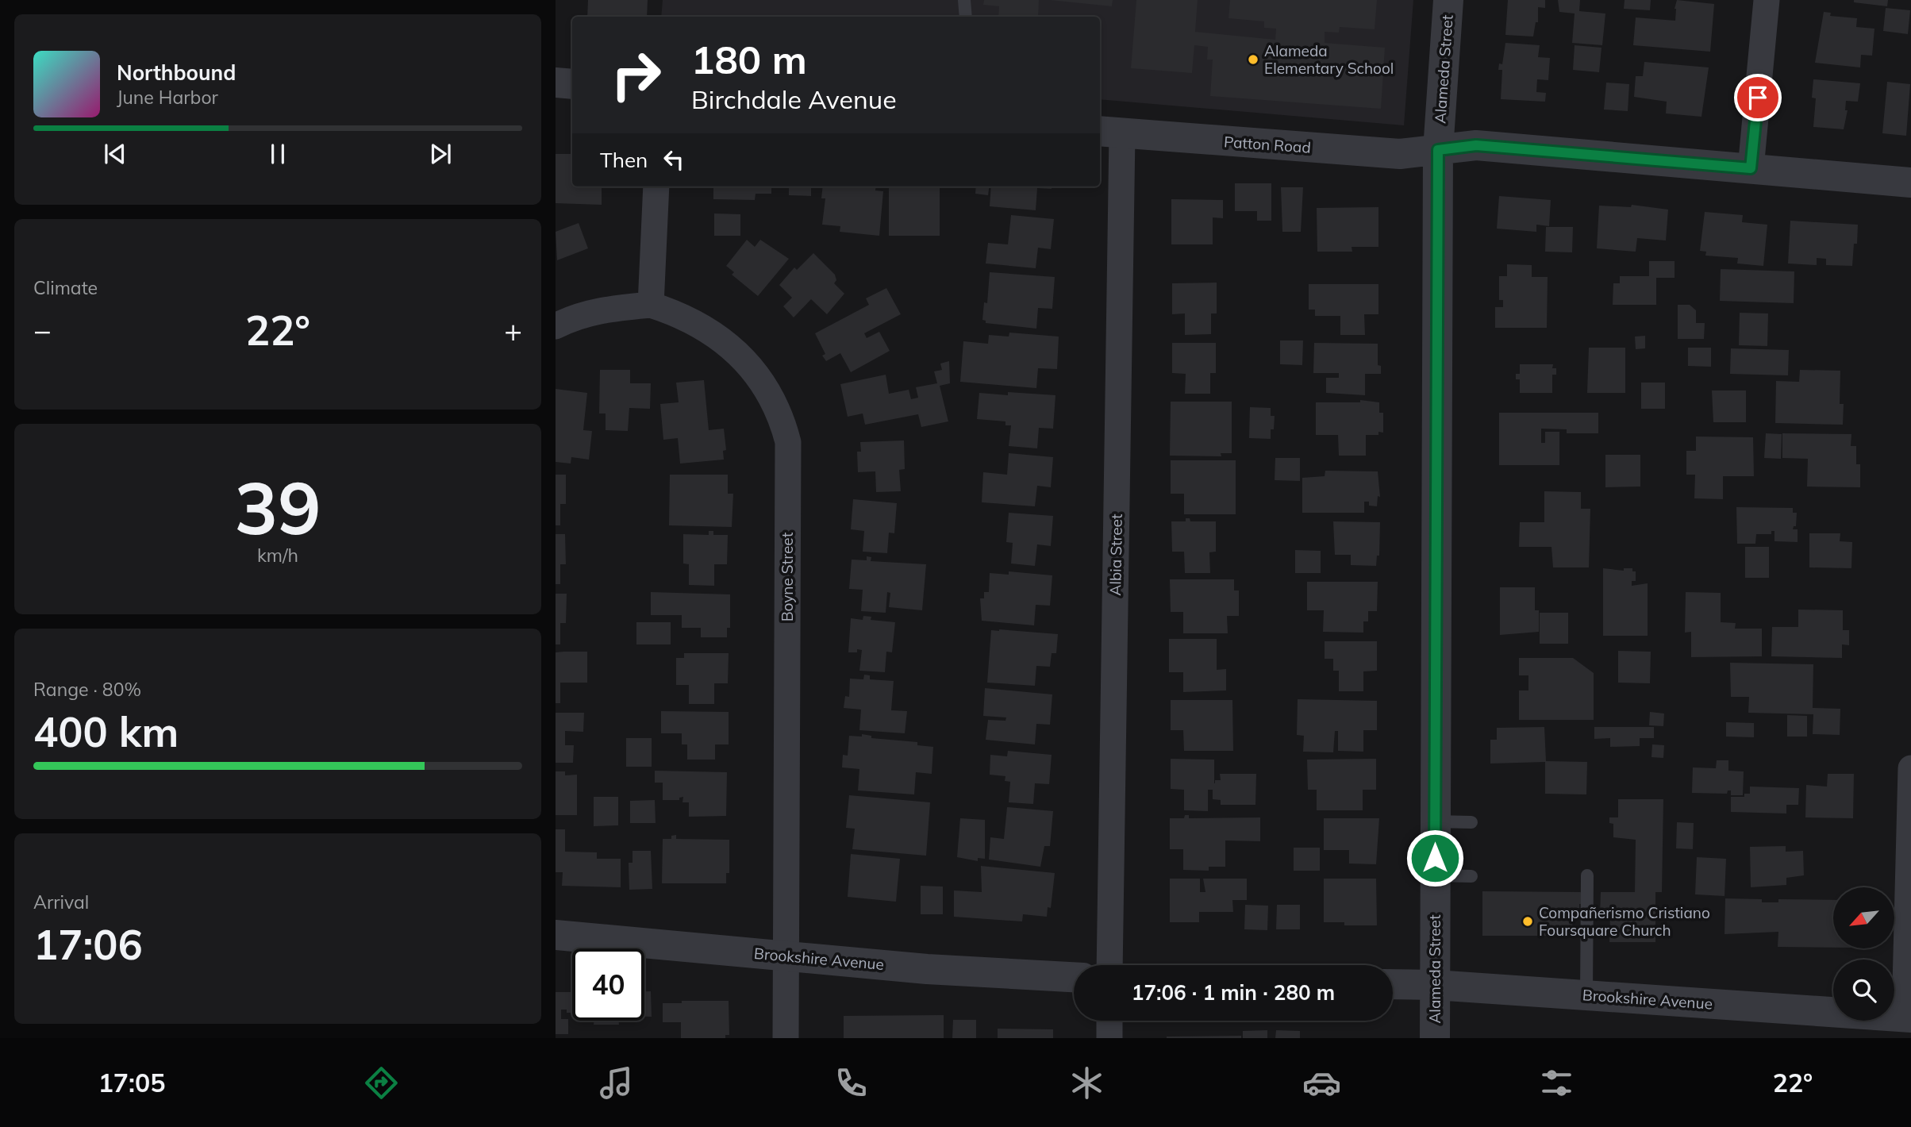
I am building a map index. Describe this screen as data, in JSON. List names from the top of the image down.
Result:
{
  "streets": {
    "street": [
      "Alameda Street",
      "Patton Road",
      "Albia Street",
      "Boyne Street",
      "Brookshire Avenue"
    ]
  },
  "crossings": [
    ["Alameda Street", "Patton Road"],
    ["Alameda Street", "Brookshire Avenue"],
    ["Patton Road", "Albia Street"],
    ["Boyne Street", "Brookshire Avenue"]
  ],
  "places": ["Alameda Elementary School", "Compañerismo Cristiano Foursquare Church"],
  "north": "bottom left",
  "page": {
    "turn": ["180 m", "Birchdale Avenue"],
    "song": ["Northbound", "June Harbor"],
    "then": "Then",
    "tile": [
      "Climate",
      ["39", "km/h"],
      ["Range · 80%", "400 km"],
      ["Arrival", "17:06"]
    ],
    "heat": ["−", "22°", "+"],
    "limit": "40",
    "trip": "17:06 · 1 min · 280 m",
    "tabs": ["17:05", "22°"]
  }
}
